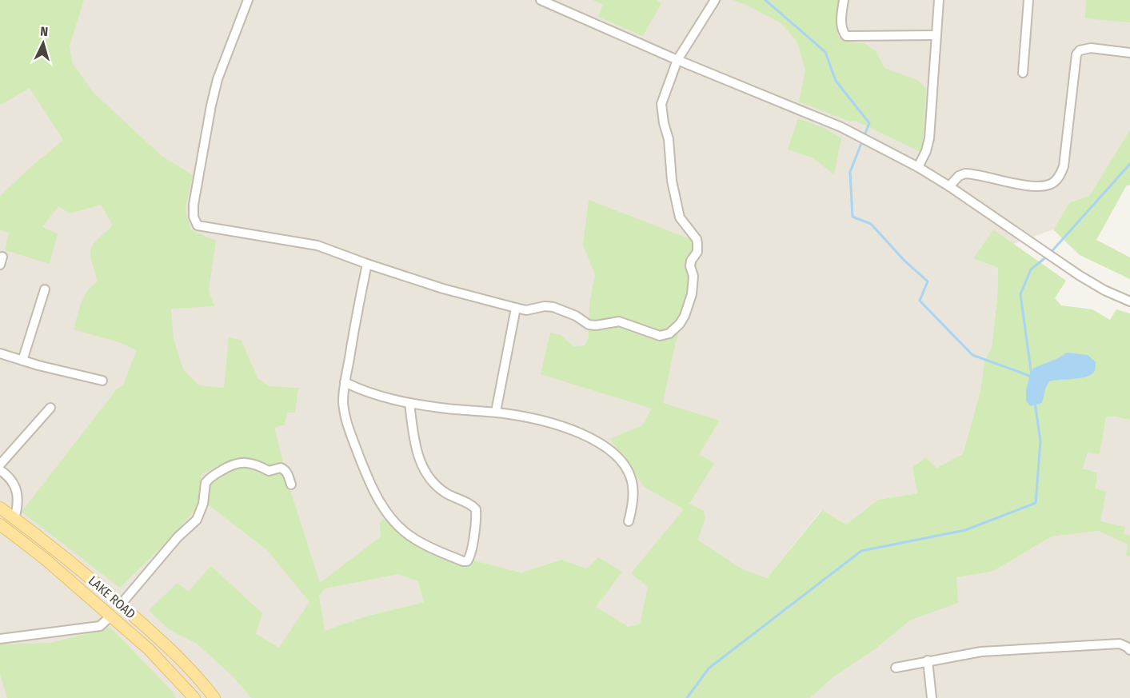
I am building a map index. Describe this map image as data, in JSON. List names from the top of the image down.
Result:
{
  "streets": {
    "main road": ["LAKE ROAD"]
  },
  "north": "top"
}
